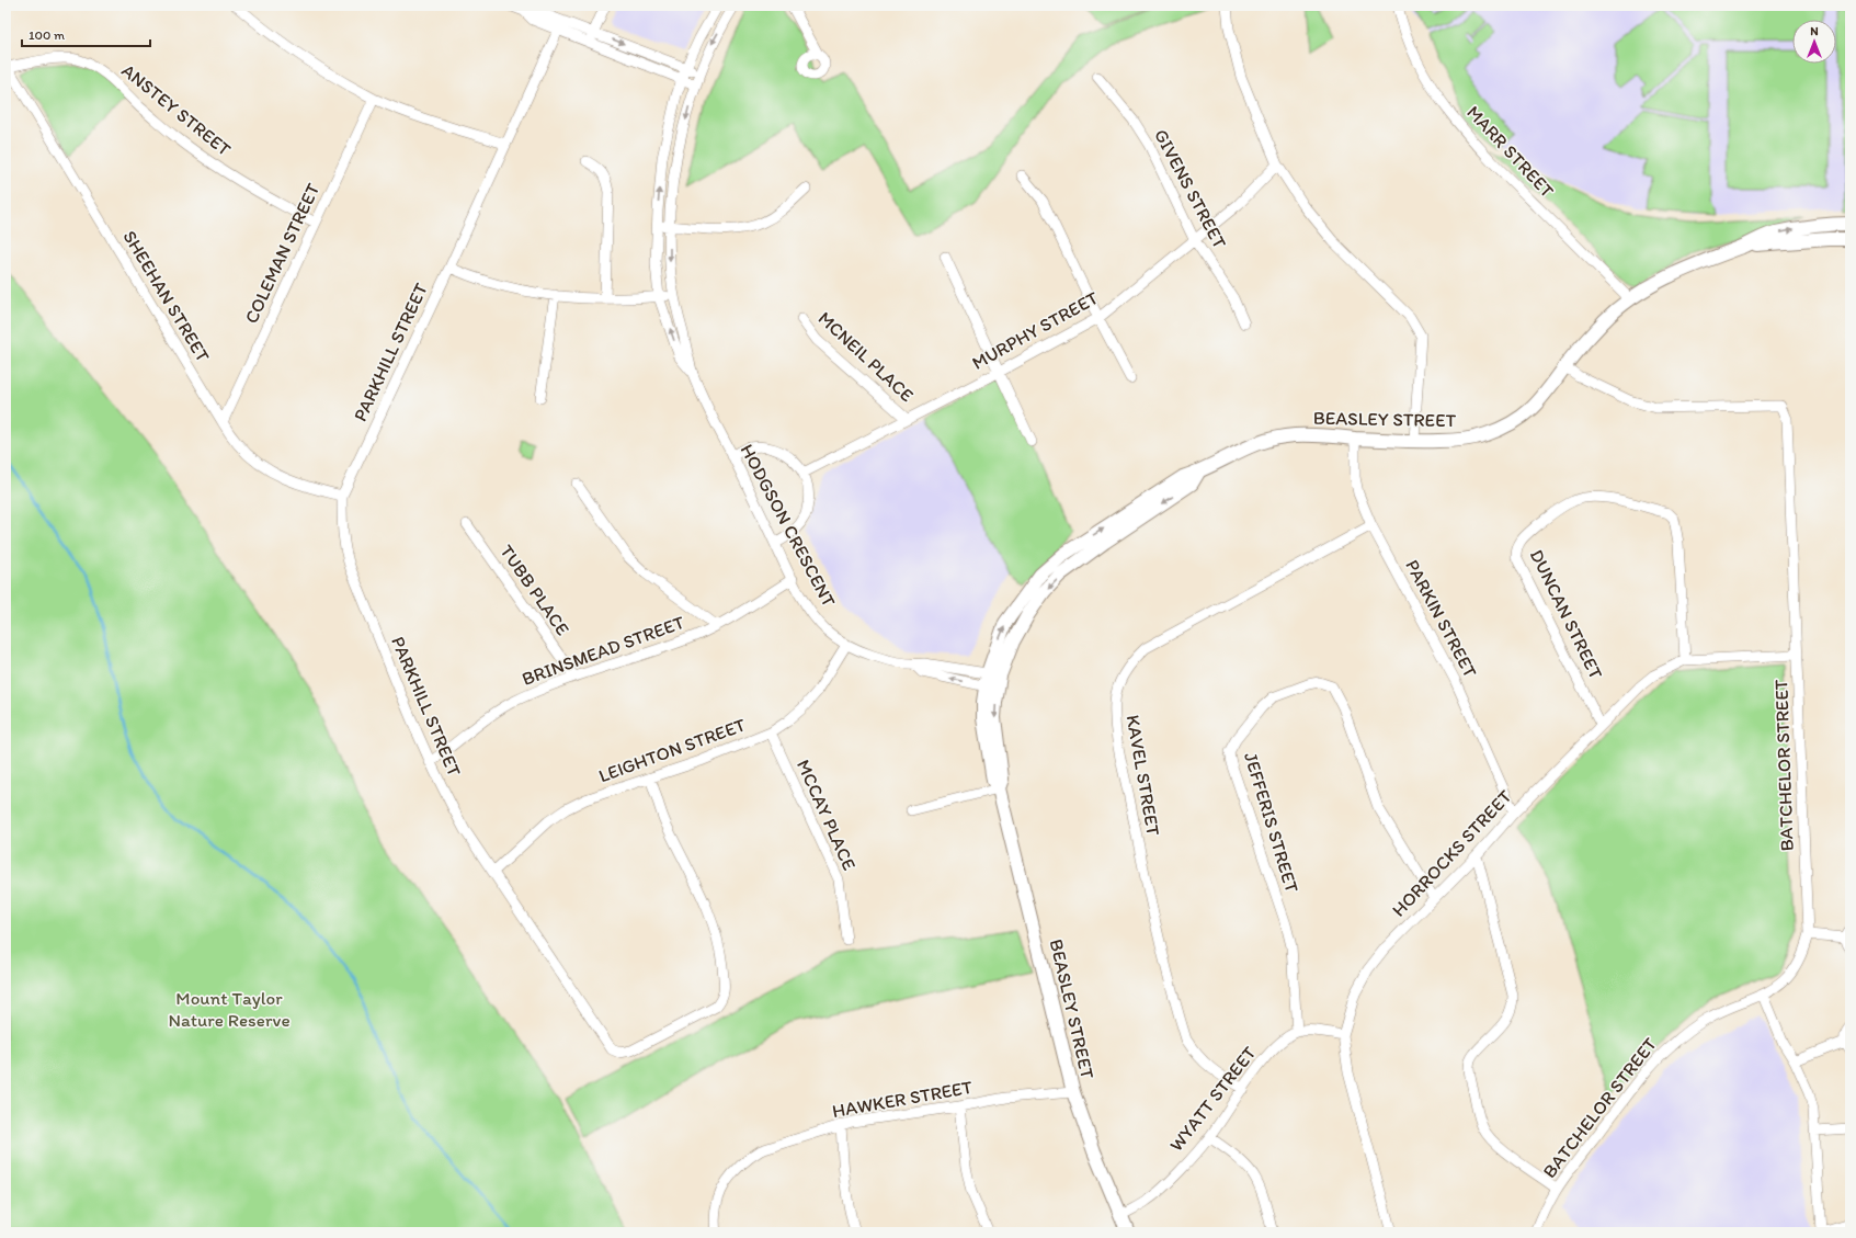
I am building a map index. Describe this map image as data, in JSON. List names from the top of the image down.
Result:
{
  "streets": {
    "main road": ["BEASLEY STREET"],
    "street": [
      "ANSTEY STREET",
      "MARR STREET",
      "GIVENS STREET",
      "COLEMAN STREET",
      "SHEEHAN STREET",
      "MURPHY STREET",
      "PARKHILL STREET",
      "MCNEIL PLACE",
      "HODGSON CRESCENT",
      "TUBB PLACE",
      "DUNCAN STREET",
      "PARKIN STREET",
      "BRINSMEAD STREET",
      "LEIGHTON STREET",
      "BATCHELOR STREET",
      "KAVEL STREET",
      "MCCAY PLACE",
      "JEFFERIS STREET",
      "HORROCKS STREET",
      "HAWKER STREET",
      "WYATT STREET"
    ]
  },
  "crossings": [
    ["ANSTEY STREET", "COLEMAN STREET"],
    ["ANSTEY STREET", "SHEEHAN STREET"],
    ["MARR STREET", "BEASLEY STREET"],
    ["GIVENS STREET", "MURPHY STREET"],
    ["COLEMAN STREET", "SHEEHAN STREET"],
    ["SHEEHAN STREET", "PARKHILL STREET"],
    ["MURPHY STREET", "MCNEIL PLACE"],
    ["PARKHILL STREET", "BRINSMEAD STREET"],
    ["PARKHILL STREET", "LEIGHTON STREET"],
    ["BEASLEY STREET", "HODGSON CRESCENT"],
    ["BEASLEY STREET", "PARKIN STREET"],
    ["BEASLEY STREET", "BATCHELOR STREET"],
    ["BEASLEY STREET", "HAWKER STREET"],
    ["BEASLEY STREET", "WYATT STREET"],
    ["HODGSON CRESCENT", "BRINSMEAD STREET"],
    ["HODGSON CRESCENT", "LEIGHTON STREET"],
    ["TUBB PLACE", "BRINSMEAD STREET"],
    ["DUNCAN STREET", "HORROCKS STREET"],
    ["PARKIN STREET", "KAVEL STREET"],
    ["PARKIN STREET", "HORROCKS STREET"],
    ["LEIGHTON STREET", "MCCAY PLACE"],
    ["BATCHELOR STREET", "HORROCKS STREET"],
    ["KAVEL STREET", "WYATT STREET"],
    ["JEFFERIS STREET", "HORROCKS STREET"],
    ["JEFFERIS STREET", "WYATT STREET"]
  ],
  "parks": ["Mount Taylor Nature Reserve"],
  "scale_bar": "100 m",
  "north": "top"
}
